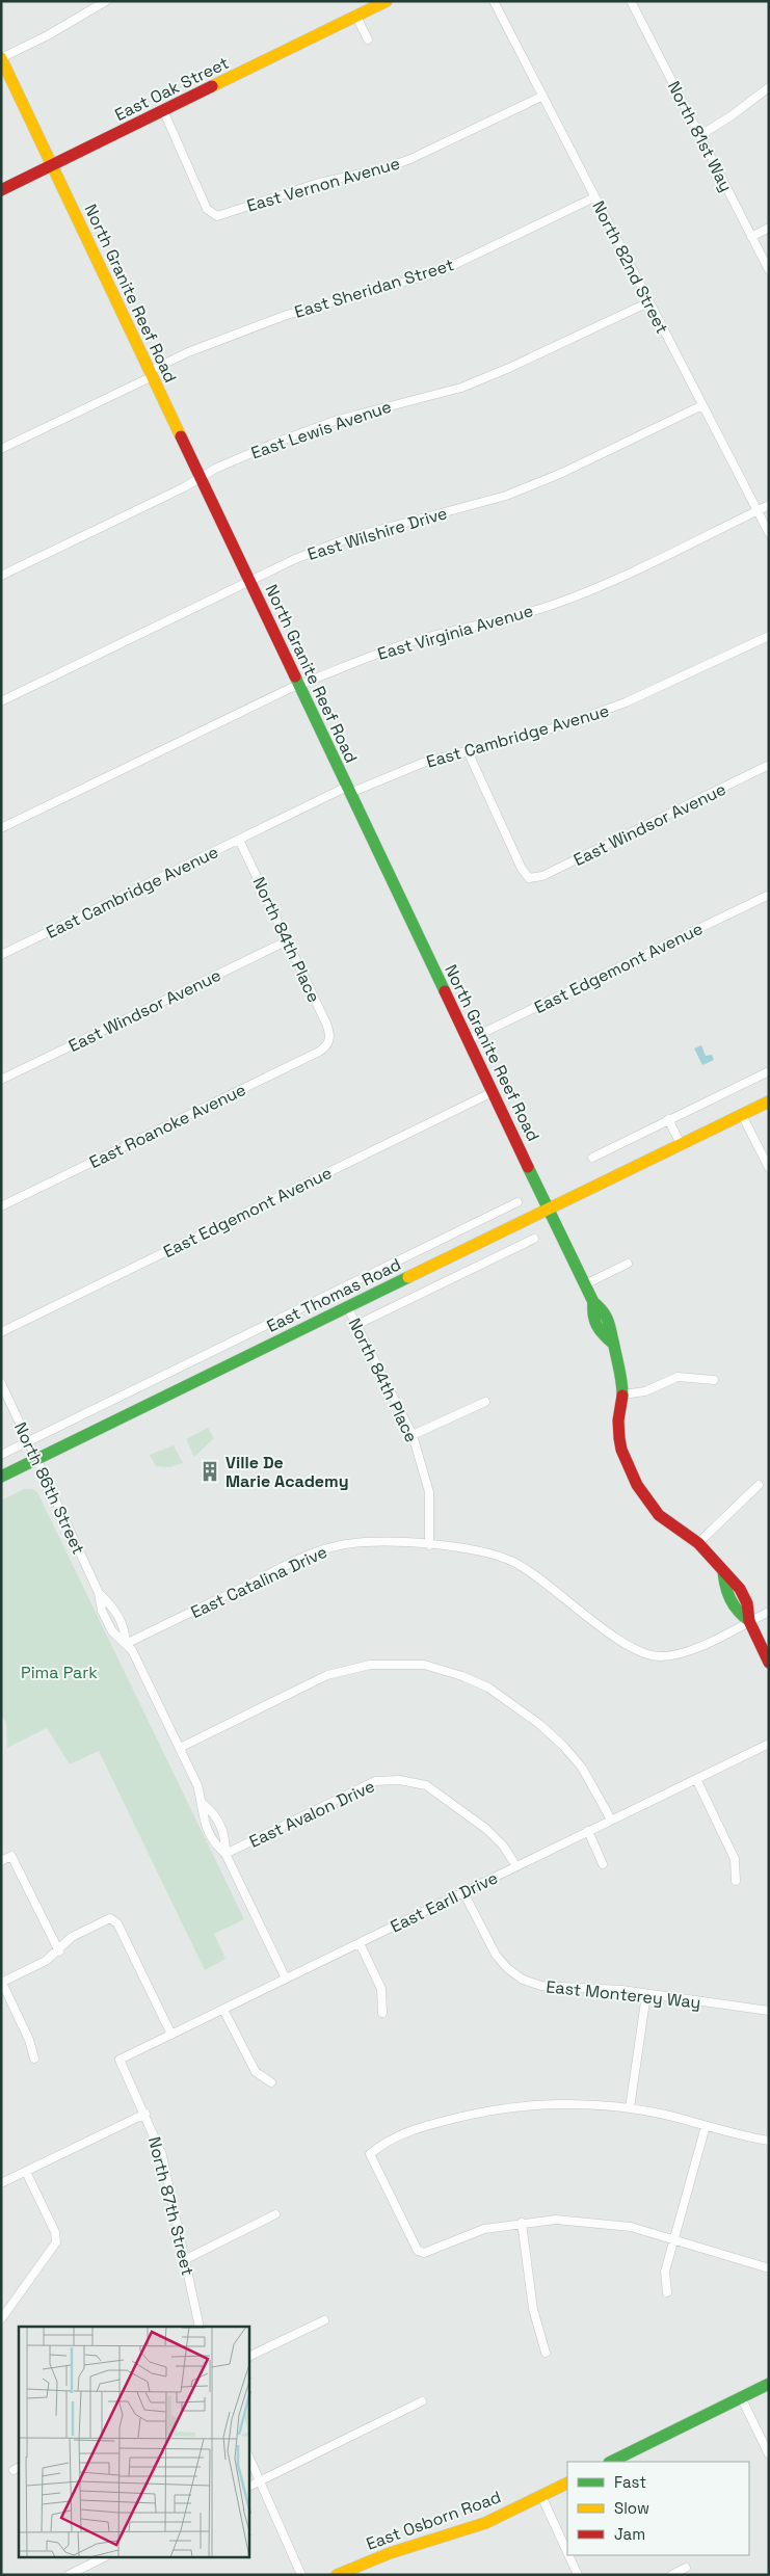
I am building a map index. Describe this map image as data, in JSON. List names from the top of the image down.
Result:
{
  "streets": {
    "street": [
      "East Oak Street",
      "North 81st Way",
      "East Vernon Avenue",
      "North 82nd Street",
      "East Sheridan Street",
      "North Granite Reef Road",
      "East Lewis Avenue",
      "East Wilshire Drive",
      "East Virginia Avenue",
      "East Cambridge Avenue",
      "East Windsor Avenue",
      "North 84th Place",
      "East Edgemont Avenue",
      "East Roanoke Avenue",
      "East Thomas Road",
      "North 86th Street",
      "East Catalina Drive",
      "East Avalon Drive",
      "East Earll Drive",
      "East Monterey Way",
      "North 87th Street",
      "East Osborn Road"
    ]
  },
  "crossings": [
    ["East Oak Street", "East Vernon Avenue"],
    ["East Oak Street", "North Granite Reef Road"],
    ["East Vernon Avenue", "North 82nd Street"],
    ["North 82nd Street", "East Sheridan Street"],
    ["North 82nd Street", "East Lewis Avenue"],
    ["North 82nd Street", "East Wilshire Drive"],
    ["North 82nd Street", "East Virginia Avenue"],
    ["East Sheridan Street", "North Granite Reef Road"],
    ["North Granite Reef Road", "East Lewis Avenue"],
    ["North Granite Reef Road", "East Wilshire Drive"],
    ["North Granite Reef Road", "East Virginia Avenue"],
    ["North Granite Reef Road", "East Cambridge Avenue"],
    ["North Granite Reef Road", "East Edgemont Avenue"],
    ["North Granite Reef Road", "East Thomas Road"],
    ["North Granite Reef Road", "East Catalina Drive"],
    ["East Cambridge Avenue", "East Windsor Avenue"],
    ["East Cambridge Avenue", "North 84th Place"],
    ["East Windsor Avenue", "North 84th Place"],
    ["North 84th Place", "East Roanoke Avenue"],
    ["North 84th Place", "East Thomas Road"],
    ["North 84th Place", "East Catalina Drive"],
    ["East Thomas Road", "North 86th Street"],
    ["North 86th Street", "East Catalina Drive"],
    ["North 86th Street", "East Avalon Drive"],
    ["North 86th Street", "East Earll Drive"],
    ["East Avalon Drive", "East Earll Drive"],
    ["East Earll Drive", "East Monterey Way"],
    ["East Earll Drive", "North 87th Street"]
  ],
  "parks": ["Pima Park"],
  "places": {
    "building": ["Ville De Marie Academy"]
  },
  "legend": ["Fast", "Slow", "Jam"]
}
